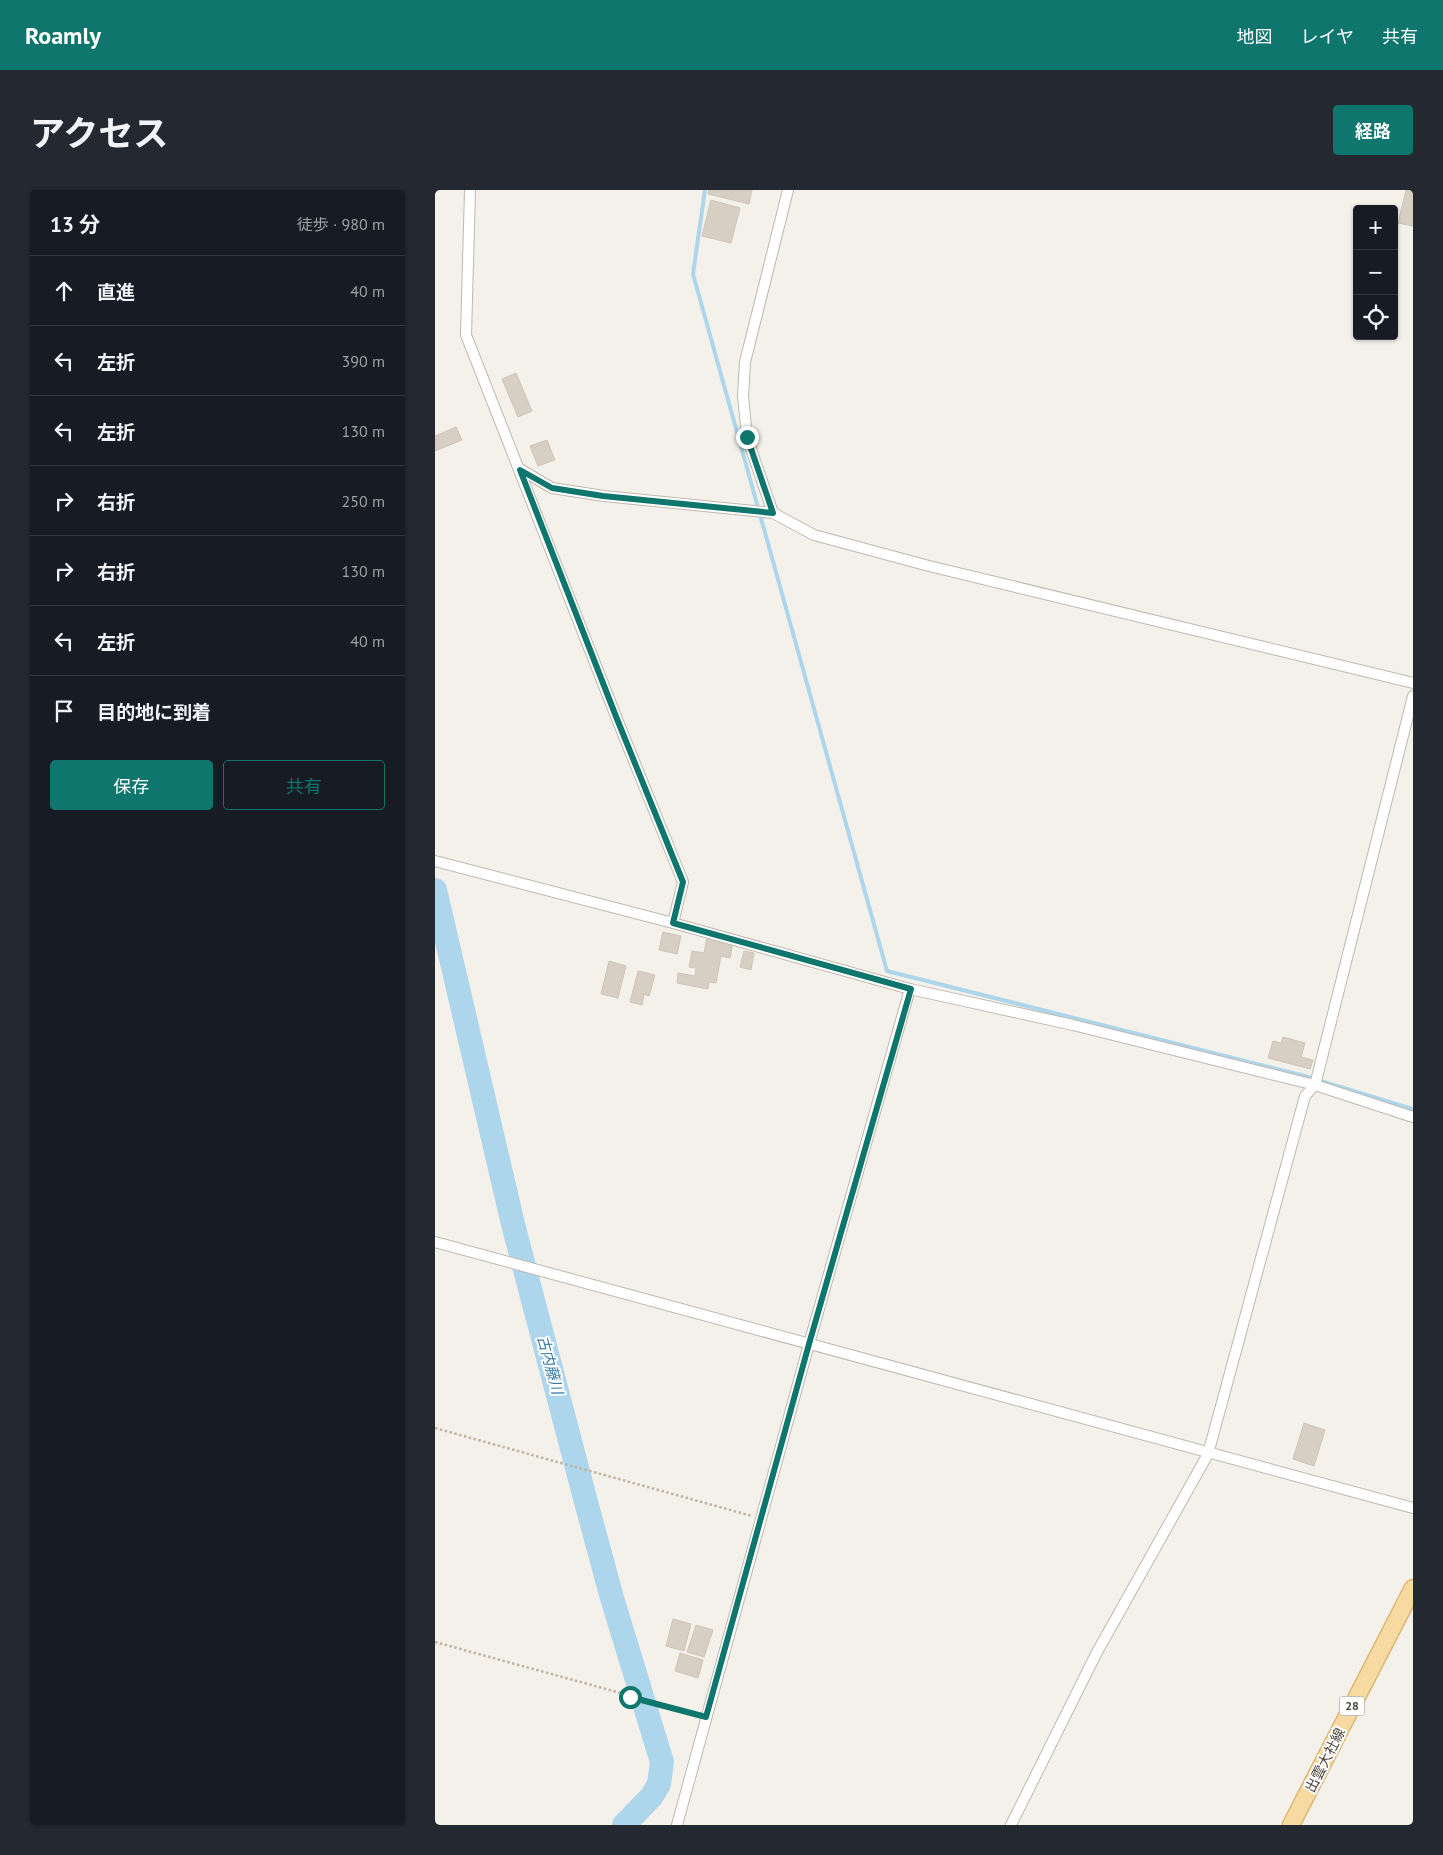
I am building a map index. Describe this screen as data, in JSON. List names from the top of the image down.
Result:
{
  "streets": {
    "main road": ["28", "出雲大社線"]
  },
  "water": ["古内藤川"],
  "page": {
    "header": "Roamly",
    "nav": ["地図", "レイヤ", "共有"],
    "title": "アクセス",
    "buttons": [
      "経路",
      ["保存", "共有"]
    ],
    "heading": ["13 分", "徒歩 · 980 m"],
    "map_buttons": ["+", "−"],
    "list": [
      ["直進", "40 m"],
      ["左折", "390 m"],
      ["左折", "130 m"],
      ["右折", "250 m"],
      ["右折", "130 m"],
      ["左折", "40 m"],
      "目的地に到着"
    ]
  }
}
